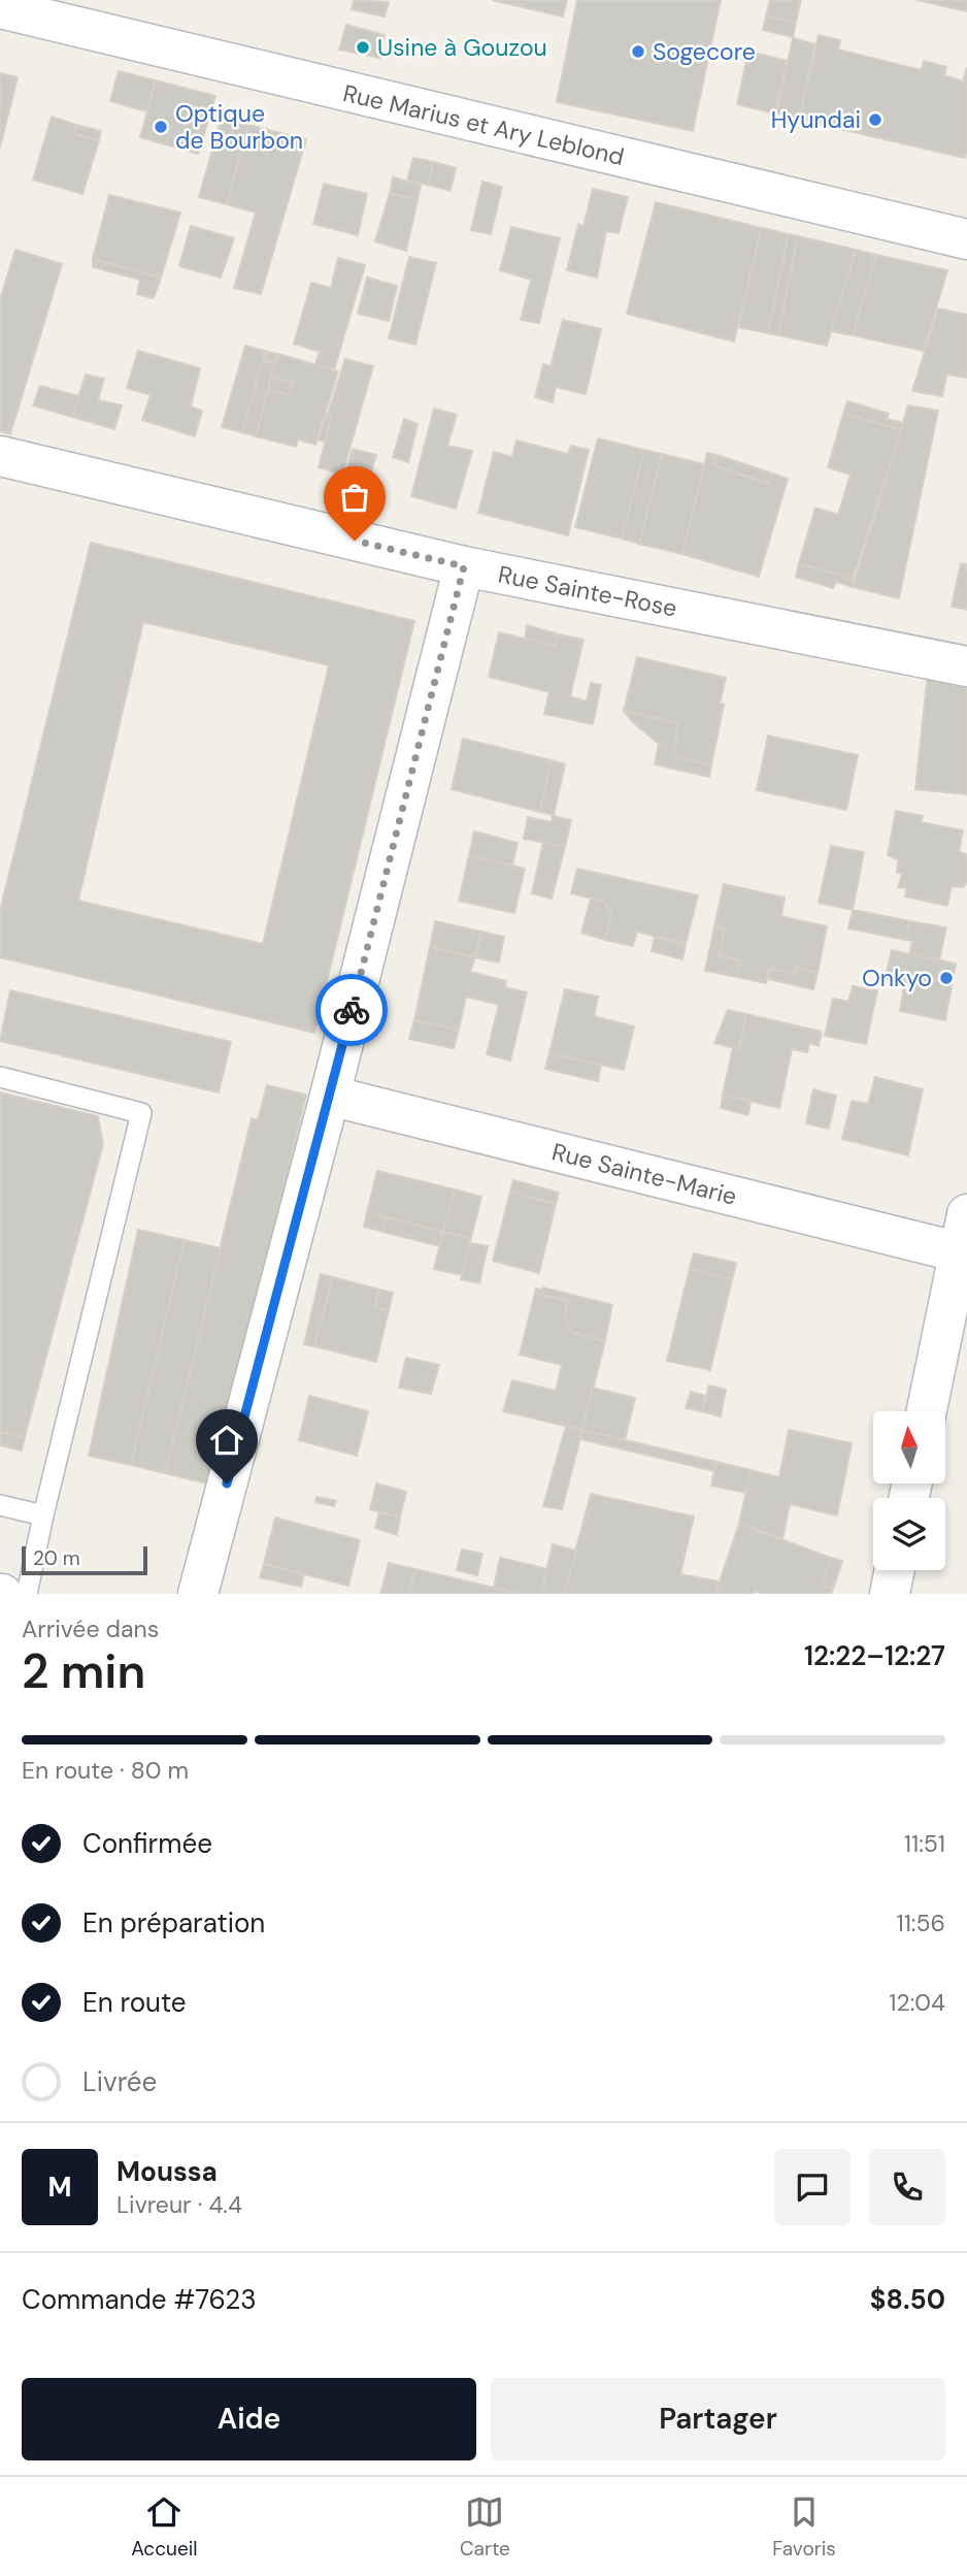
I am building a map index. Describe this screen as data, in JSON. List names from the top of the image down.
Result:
{
  "streets": {
    "street": ["Rue Marius et Ary Leblond", "Rue Sainte-Rose", "Rue Sainte-Marie"]
  },
  "places": [
    "Usine à Gouzou",
    "Sogecore",
    "Hyundai",
    "Optique de Bourbon",
    "Onkyo"
  ],
  "scale_bar": "20 m",
  "north": "top",
  "page": {
    "scale": "20 m",
    "heading": ["2 min", "Arrivée dans", "12:22–12:27"],
    "panel": [
      "Moussa",
      "Livreur · 4.4",
      "Commande #7623",
      "$8.50"
    ],
    "bar": "En route · 80 m",
    "list": [
      ["Confirmée", "11:51"],
      ["En préparation", "11:56"],
      ["En route", "12:04"],
      "Livrée"
    ],
    "round": "M",
    "buttons": ["Aide", "Partager"],
    "tabs": ["Accueil", "Carte", "Favoris"]
  }
}
